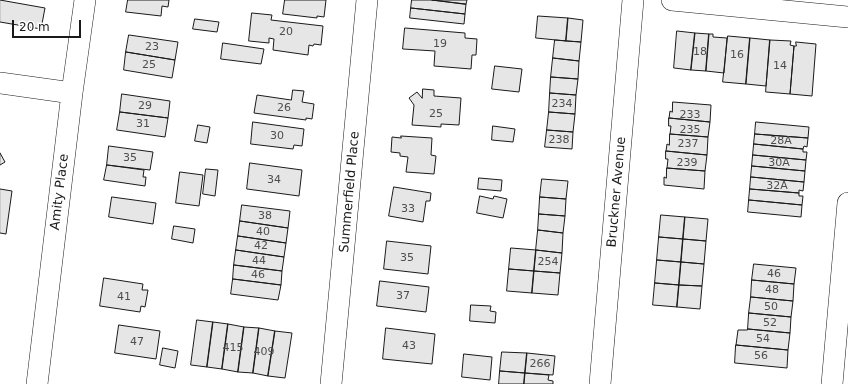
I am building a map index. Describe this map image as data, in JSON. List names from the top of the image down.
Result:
{
  "streets": {
    "street": ["Amity Place", "Summerfield Place", "Bruckner Avenue"]
  },
  "house_numbers": [
    "20",
    "19",
    "23",
    "18",
    "16",
    "25",
    "14",
    "234",
    "29",
    "26",
    "25",
    "233",
    "31",
    "235",
    "30",
    "238",
    "28A",
    "237",
    "35",
    "239",
    "30A",
    "34",
    "32A",
    "33",
    "38",
    "40",
    "42",
    "35",
    "44",
    "254",
    "46",
    "46",
    "48",
    "37",
    "41",
    "50",
    "52",
    "54",
    "47",
    "43",
    "415",
    "409",
    "56",
    "266"
  ],
  "scale_bar": "20 m"
}
